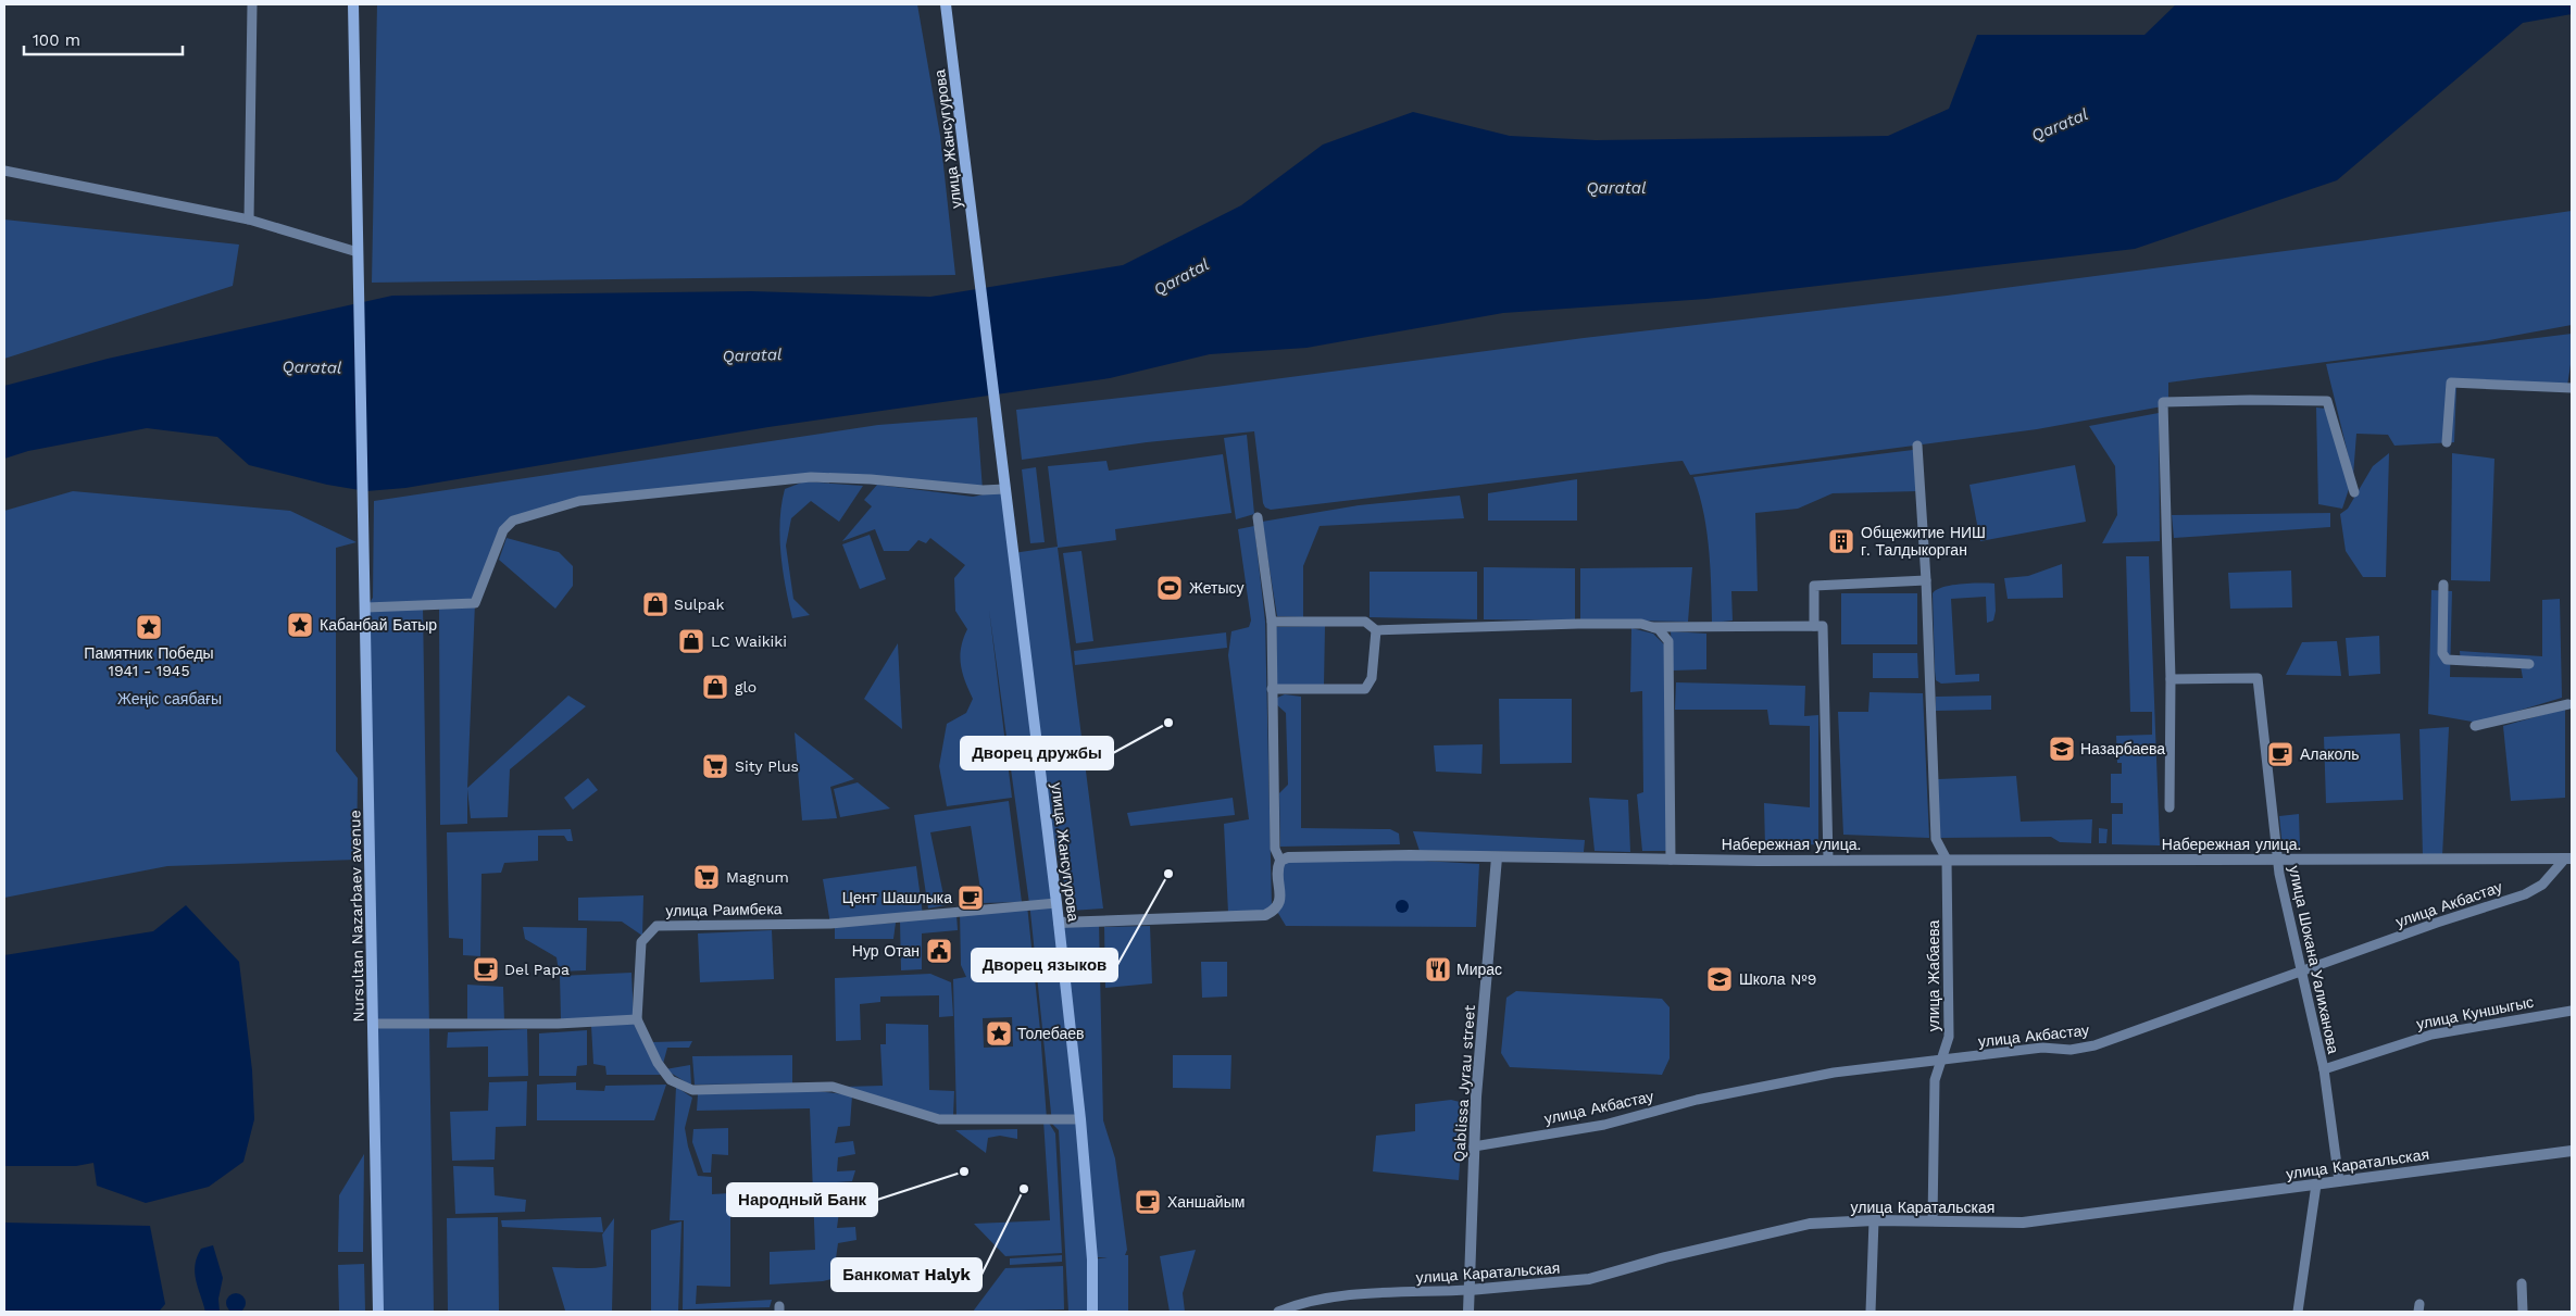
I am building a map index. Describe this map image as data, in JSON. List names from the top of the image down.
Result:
{
  "streets": {
    "main road": ["улица Жансугурова", "Nursultan Nazarbaev avenue"],
    "street": [
      "Набережная улица.",
      "улица Акбастау",
      "улица Раимбека",
      "улица Шокана Уалиханова",
      "улица Жабаева",
      "улица Куншыгыс",
      "Qablissa Jyrau street",
      "улица Каратальская"
    ]
  },
  "crossings": [
    ["улица Жансугурова", "улица Раимбека"],
    ["Набережная улица.", "улица Акбастау"],
    ["Набережная улица.", "улица Шокана Уалиханова"],
    ["Набережная улица.", "улица Жабаева"],
    ["Набережная улица.", "Qablissa Jyrau street"],
    ["улица Акбастау", "улица Шокана Уалиханова"],
    ["улица Акбастау", "улица Жабаева"],
    ["улица Акбастау", "Qablissa Jyrau street"],
    ["улица Шокана Уалиханова", "улица Куншыгыс"],
    ["улица Шокана Уалиханова", "улица Каратальская"],
    ["улица Жабаева", "улица Каратальская"],
    ["Qablissa Jyrau street", "улица Каратальская"]
  ],
  "water": ["Qaratal"],
  "parks": ["Жеңіс саябағы"],
  "places": {
    "building": ["Общежитие НИШ г. Талдыкорган"],
    "sports": ["Жетысу"],
    "shop": ["Sulpak", "LC Waikiki", "glo"],
    "place": ["Кабанбай Батыр", "Памятник Победы 1941 - 1945", "Толебаев"],
    "other": [
      "Дворец дружбы",
      "Дворец языков",
      "Народный Банк",
      "Банкомат Halyk"
    ],
    "school or university": ["Назарбаева", "Школа №9"],
    "cafe": [
      "Алаколь",
      "Цент Шашлыка",
      "Del Papa",
      "Ханшайым"
    ],
    "supermarket": ["Sity Plus", "Magnum"],
    "public building": ["Нур Отан"],
    "restaurant": ["Мирас"]
  },
  "scale_bar": "100 m"
}
